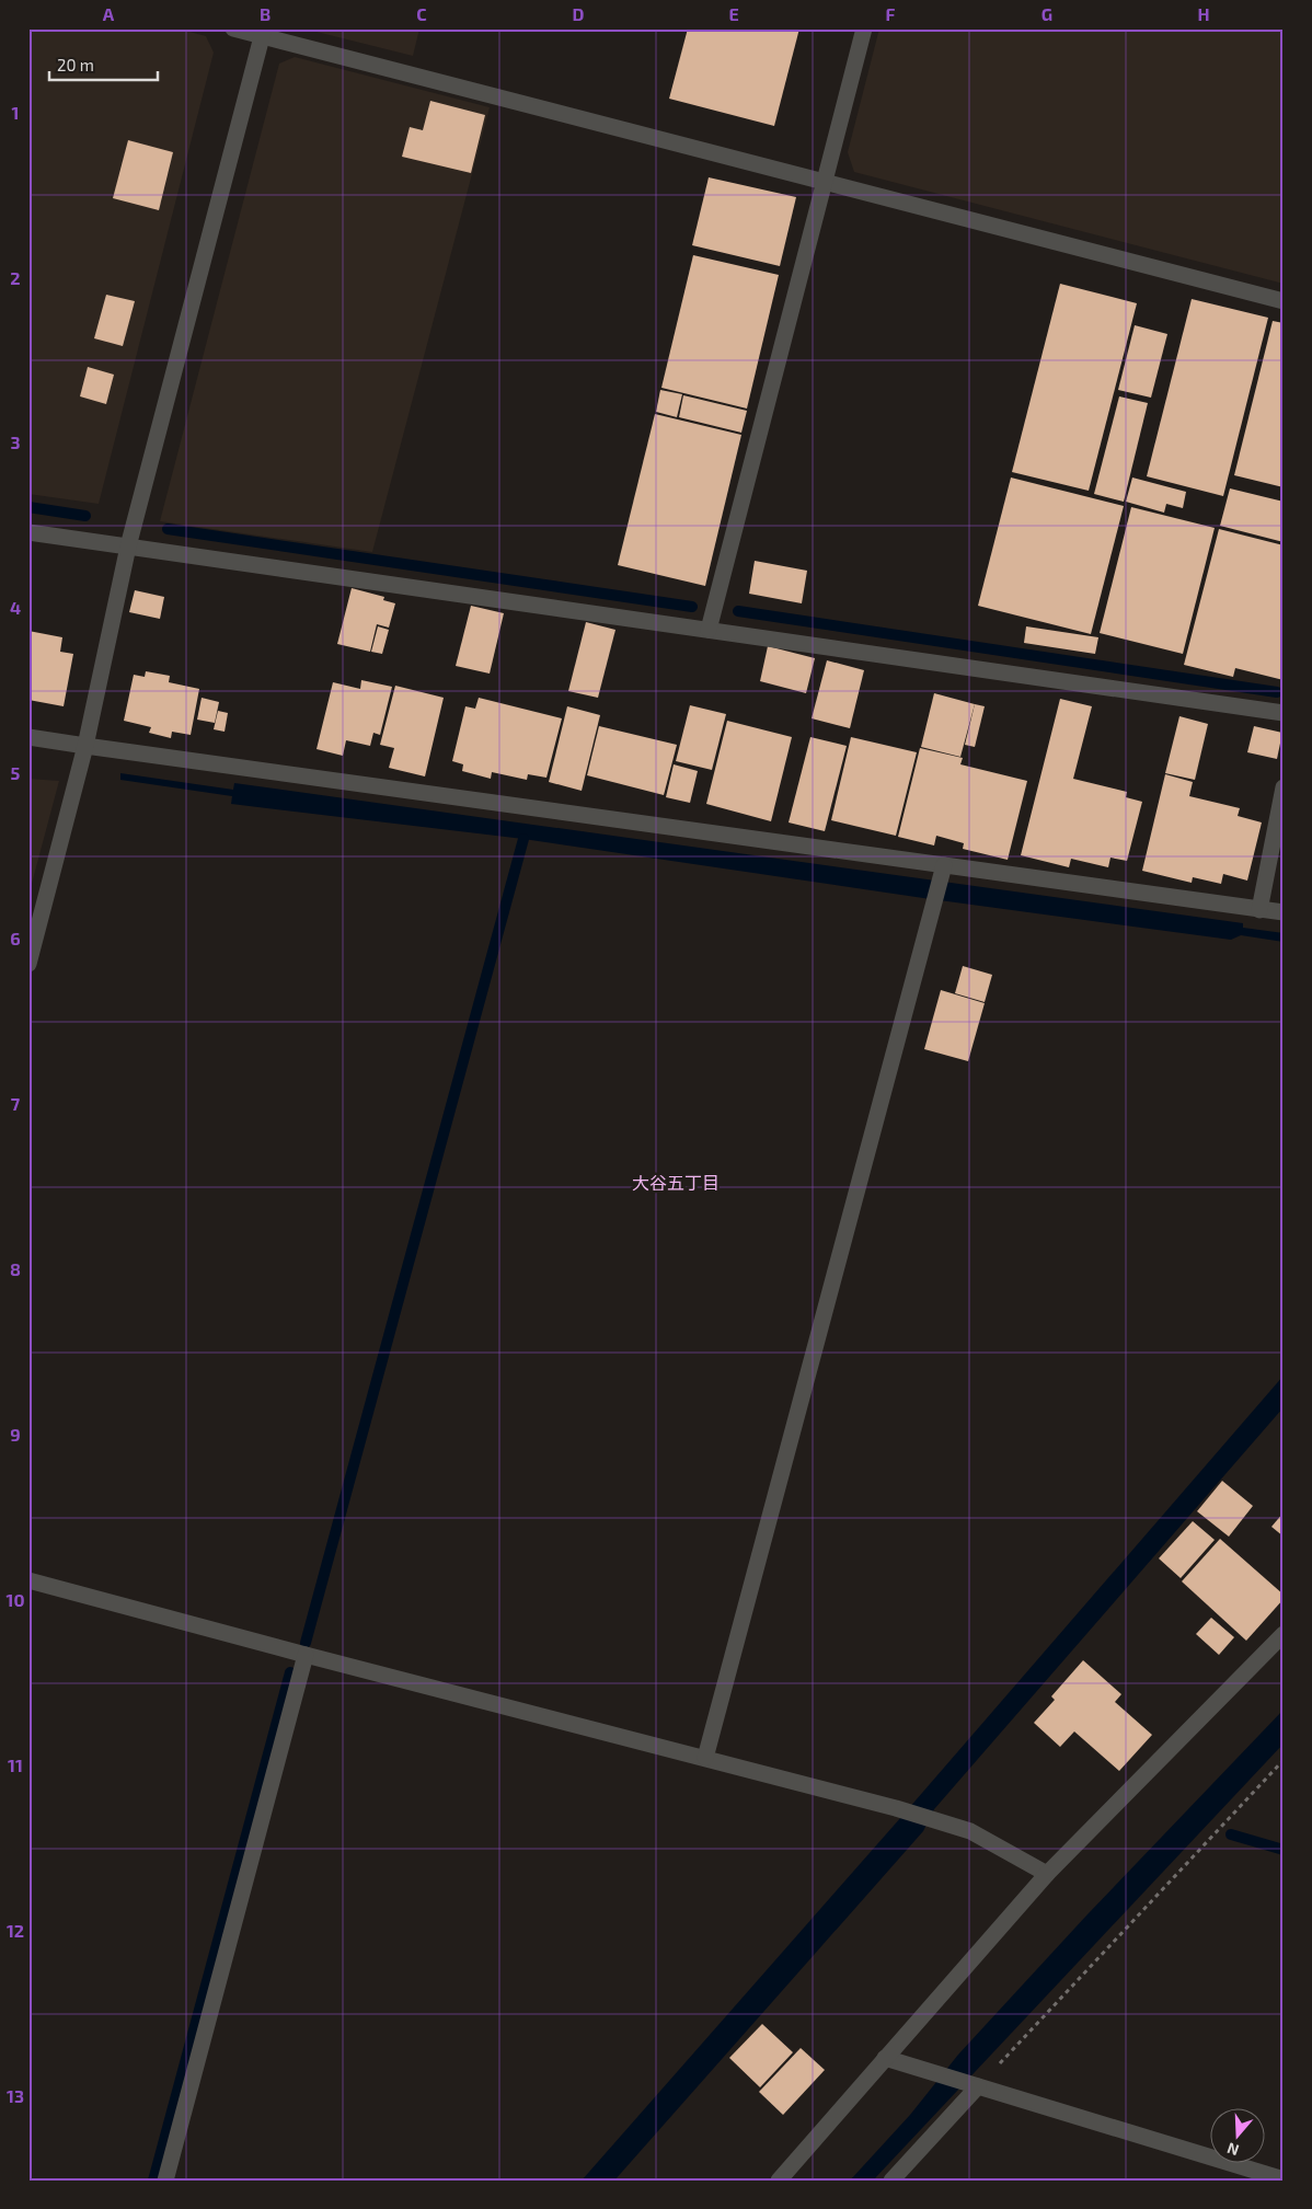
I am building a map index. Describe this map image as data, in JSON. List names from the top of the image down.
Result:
{
  "districts": ["大谷五丁目"],
  "scale_bar": "20 m",
  "north": "bottom",
  "grid": {
    "columns": [
      "A",
      "B",
      "C",
      "D",
      "E",
      "F",
      "G",
      "H"
    ],
    "rows": [
      "1",
      "2",
      "3",
      "4",
      "5",
      "6",
      "7",
      "8",
      "9",
      "10",
      "11",
      "12",
      "13"
    ]
  }
}
